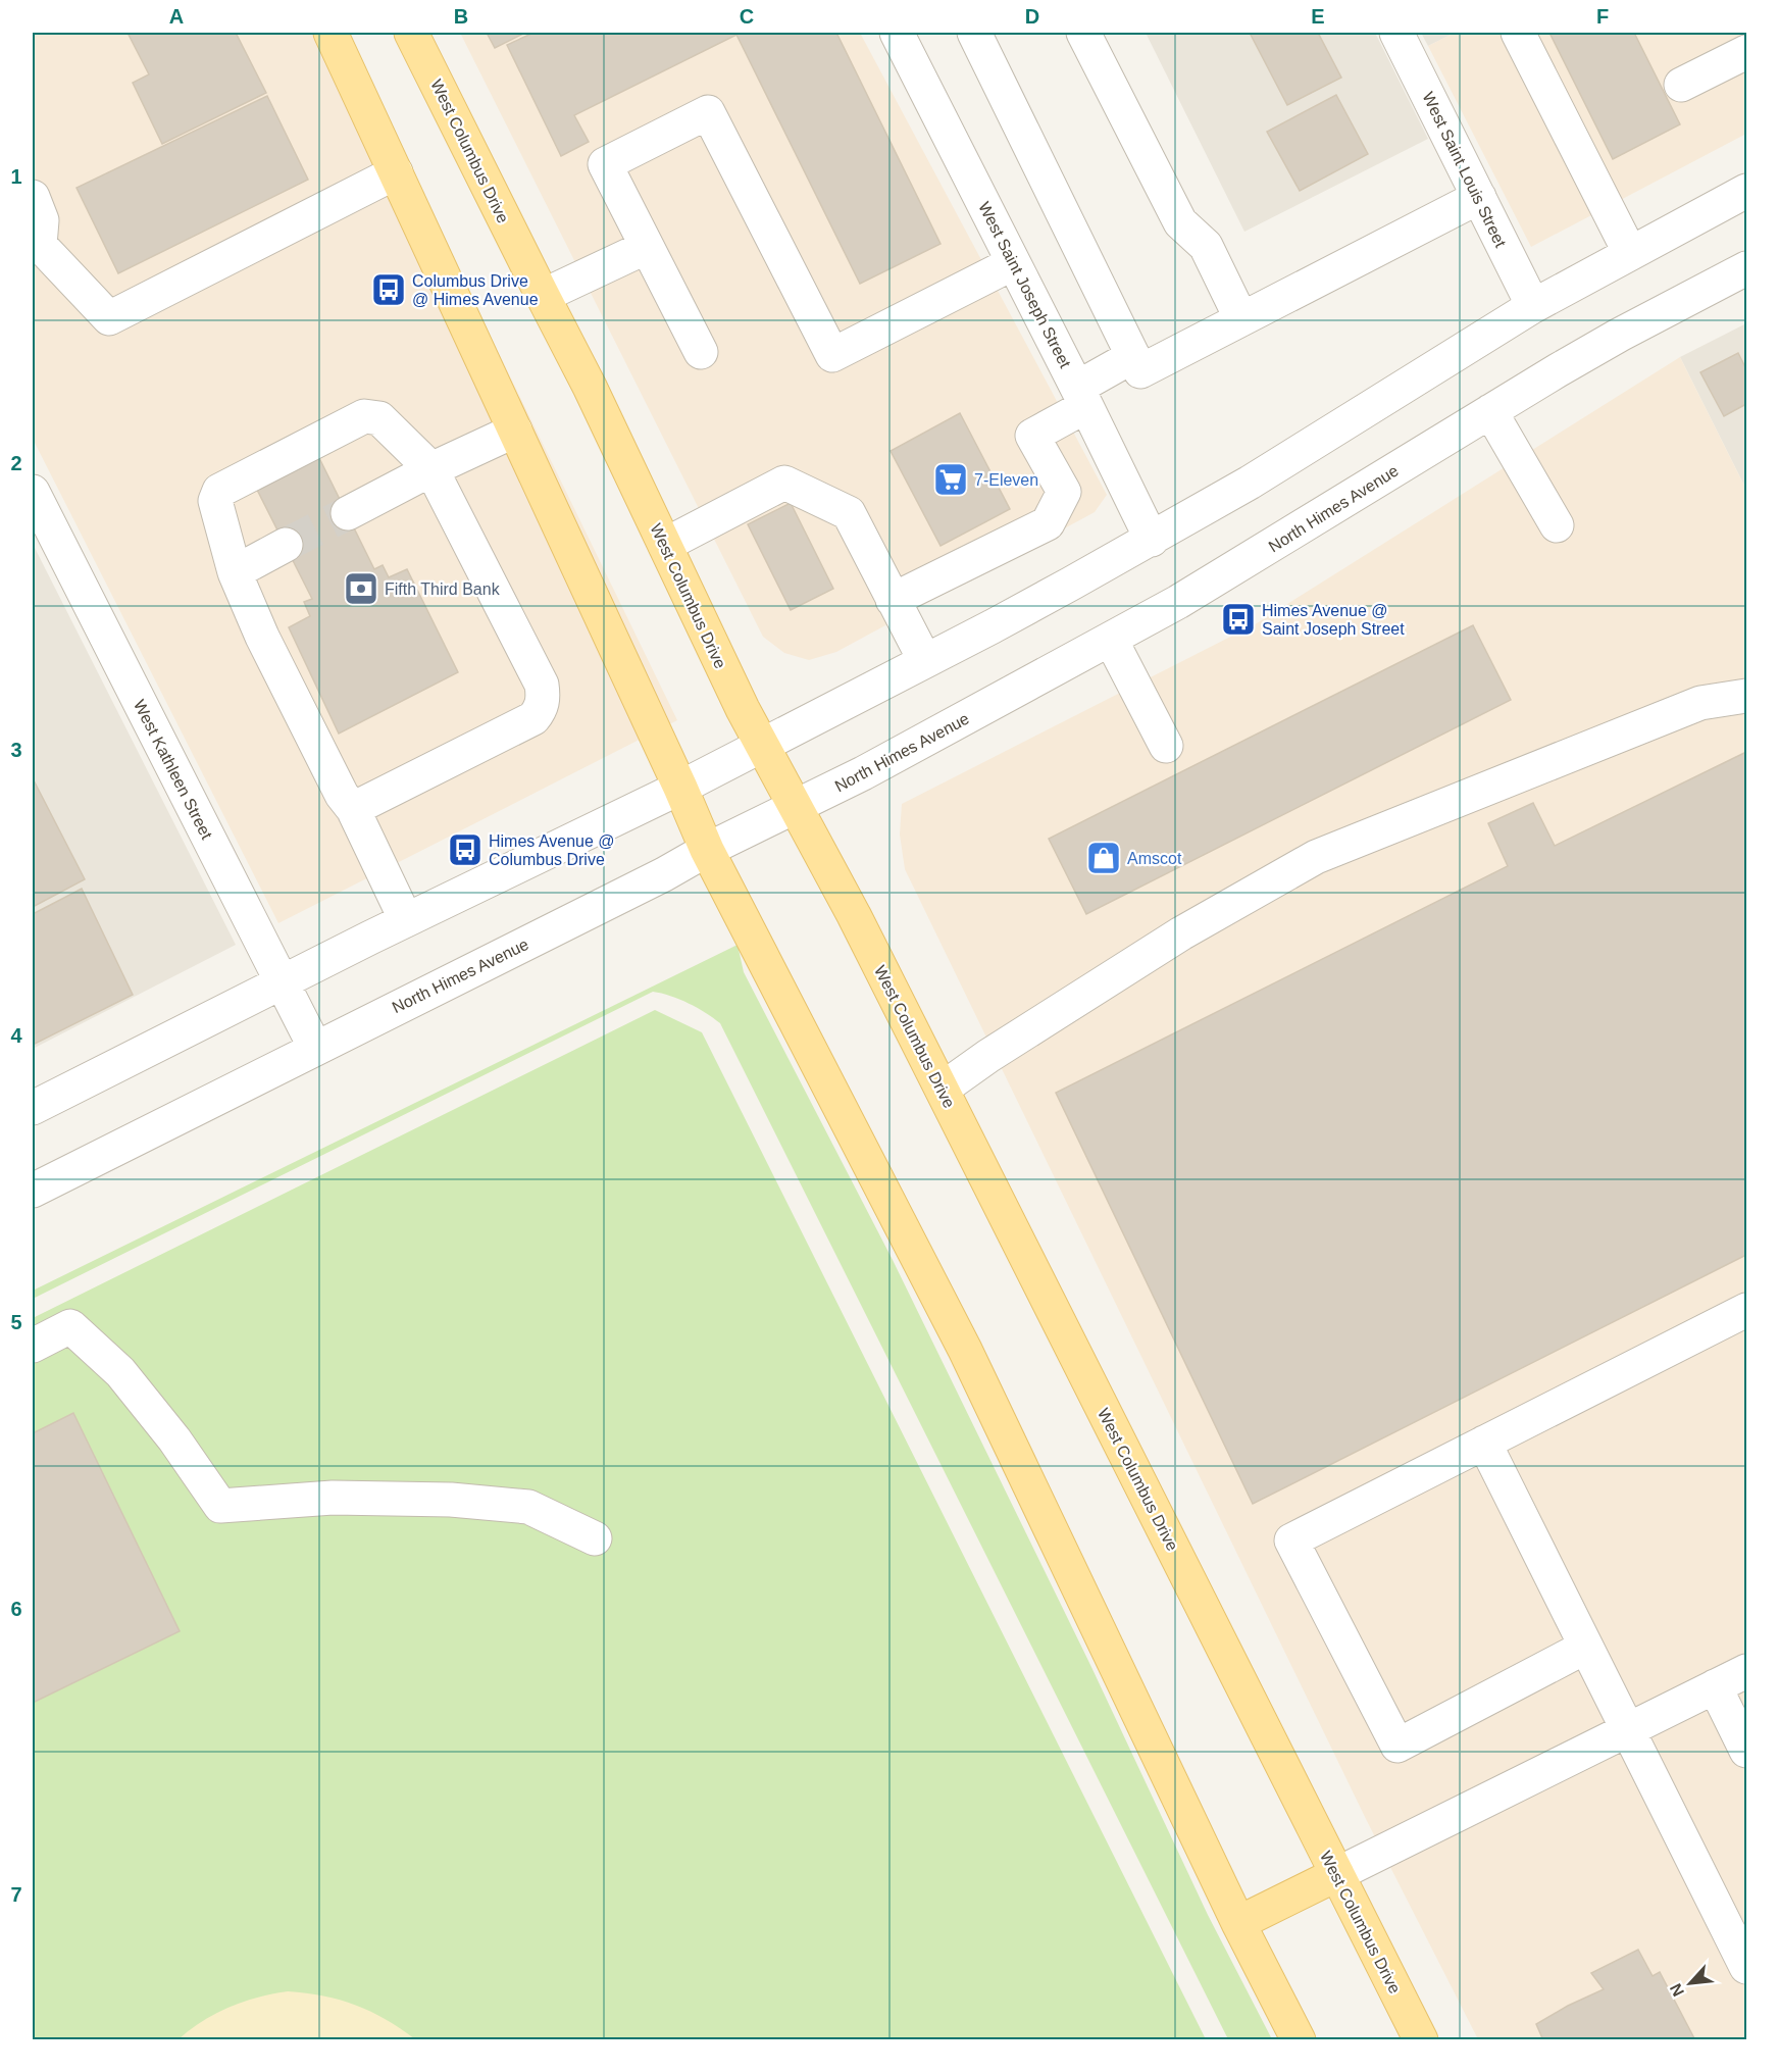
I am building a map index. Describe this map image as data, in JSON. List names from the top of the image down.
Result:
{
  "streets": {
    "main road": ["West Columbus Drive"],
    "street": [
      "West Saint Louis Street",
      "West Saint Joseph Street",
      "North Himes Avenue",
      "West Kathleen Street"
    ]
  },
  "crossings": [
    ["West Columbus Drive", "North Himes Avenue"],
    ["North Himes Avenue", "West Kathleen Street"]
  ],
  "places": {
    "bus stop": ["Columbus Drive @ Himes Avenue", "Himes Avenue @ Saint Joseph Street", "Himes Avenue @ Columbus Drive"],
    "supermarket": ["7-Eleven"],
    "bank": ["Fifth Third Bank"],
    "shop": ["Amscot"]
  },
  "north": "bottom left",
  "grid": {
    "columns": [
      "A",
      "B",
      "C",
      "D",
      "E",
      "F"
    ],
    "rows": [
      "1",
      "2",
      "3",
      "4",
      "5",
      "6",
      "7"
    ]
  }
}
